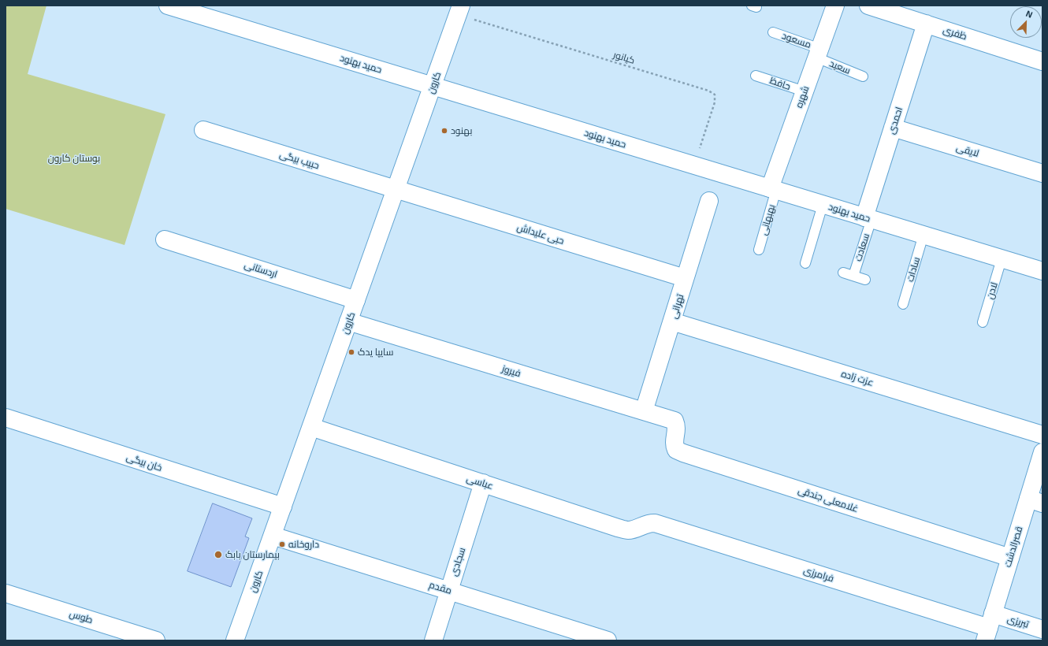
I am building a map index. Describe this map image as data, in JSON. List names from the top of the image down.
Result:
{
  "streets": {
    "street": [
      "ظفری",
      "حمید بهنود",
      "کارون",
      "شهره",
      "احمدی",
      "لایقی",
      "حبیب بیگی",
      "حبی علیداش",
      "اردستانی",
      "تهرانی",
      "فیروز",
      "عزت زاده",
      "خان بیگی",
      "عباسی",
      "غلامعلی جندقی",
      "قصرالدشت",
      "سجادی",
      "فرامرزی",
      "مقدم",
      "طوس",
      "تبریزی"
    ],
    "lane": [
      "مسعود",
      "سعید",
      "حافظ",
      "بهبهانی",
      "سعادت",
      "سادات",
      "لادن"
    ],
    "path": ["کیانور"]
  },
  "crossings": [
    ["ظفری", "احمدی"],
    ["مسعود", "سعید"],
    ["مسعود", "شهره"],
    ["کیانور", "حمید بهنود"],
    ["کیانور", "کارون"],
    ["حمید بهنود", "کارون"],
    ["حمید بهنود", "شهره"],
    ["حمید بهنود", "احمدی"],
    ["حمید بهنود", "بهبهانی"],
    ["حمید بهنود", "سعادت"],
    ["حمید بهنود", "سادات"],
    ["حمید بهنود", "لادن"],
    ["سعید", "شهره"],
    ["کارون", "حبیب بیگی"],
    ["کارون", "حبی علیداش"],
    ["کارون", "اردستانی"],
    ["کارون", "فیروز"],
    ["کارون", "خان بیگی"],
    ["کارون", "عباسی"],
    ["کارون", "مقدم"],
    ["حافظ", "شهره"],
    ["شهره", "بهبهانی"],
    ["احمدی", "لایقی"],
    ["احمدی", "سعادت"],
    ["حبیب بیگی", "حبی علیداش"],
    ["حبی علیداش", "تهرانی"],
    ["تهرانی", "فیروز"],
    ["تهرانی", "عزت زاده"],
    ["فیروز", "غلامعلی جندقی"],
    ["عباسی", "سجادی"],
    ["عباسی", "فرامرزی"],
    ["غلامعلی جندقی", "قصرالدشت"],
    ["قصرالدشت", "فرامرزی"],
    ["قصرالدشت", "تبریزی"],
    ["سجادی", "مقدم"],
    ["فرامرزی", "تبریزی"]
  ],
  "parks": ["بوستان کارون"],
  "places": [
    "بهنود",
    "سایپا یدک",
    "داروخانه",
    "بیمارستان بابک"
  ],
  "north": "top right"
}
